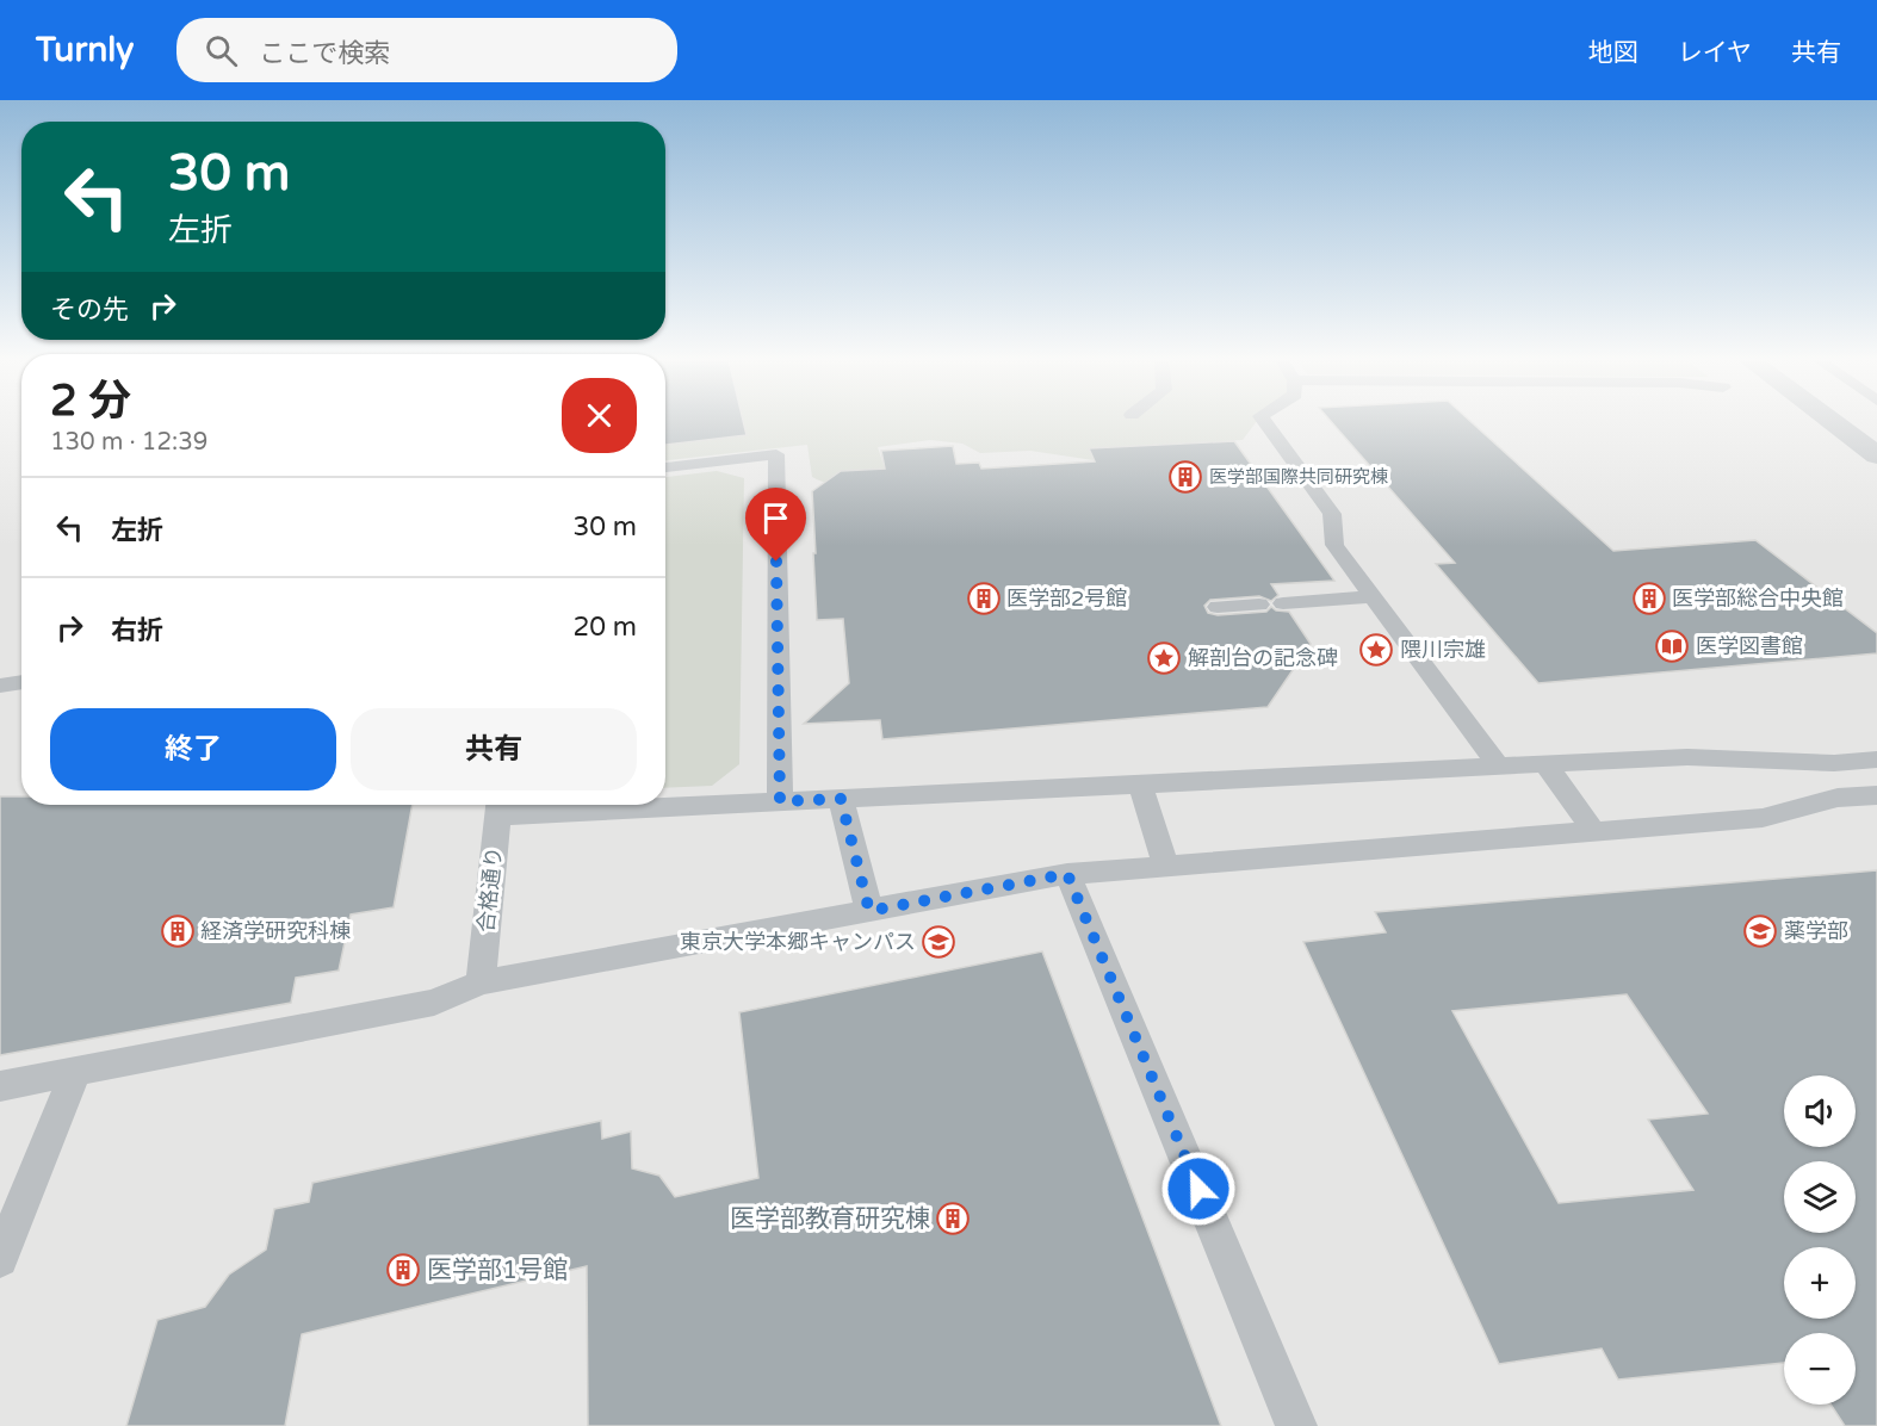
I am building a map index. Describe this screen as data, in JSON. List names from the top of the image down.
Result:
{
  "streets": {
    "lane": ["合格通り"]
  },
  "places": {
    "building": [
      "医学部国際共同研究棟",
      "医学部2号館",
      "医学部総合中央館",
      "経済学研究科棟",
      "医学部教育研究棟",
      "医学部1号館"
    ],
    "library": ["医学図書館"],
    "place": ["隈川宗雄", "解剖台の記念碑"],
    "school or university": ["薬学部", "東京大学本郷キャンパス"]
  },
  "page": {
    "header": "Turnly",
    "search": "ここで検索",
    "nav": ["地図", "レイヤ", "共有"],
    "turn": ["30 m", "左折"],
    "then": "その先",
    "heading": ["2 分", "130 m · 12:39"],
    "list": [
      {
        "name": "左折",
        "value": "30 m"
      },
      {
        "name": "右折",
        "value": "20 m"
      }
    ],
    "buttons": ["終了", "共有"],
    "map_buttons": ["+", "−"]
  }
}
